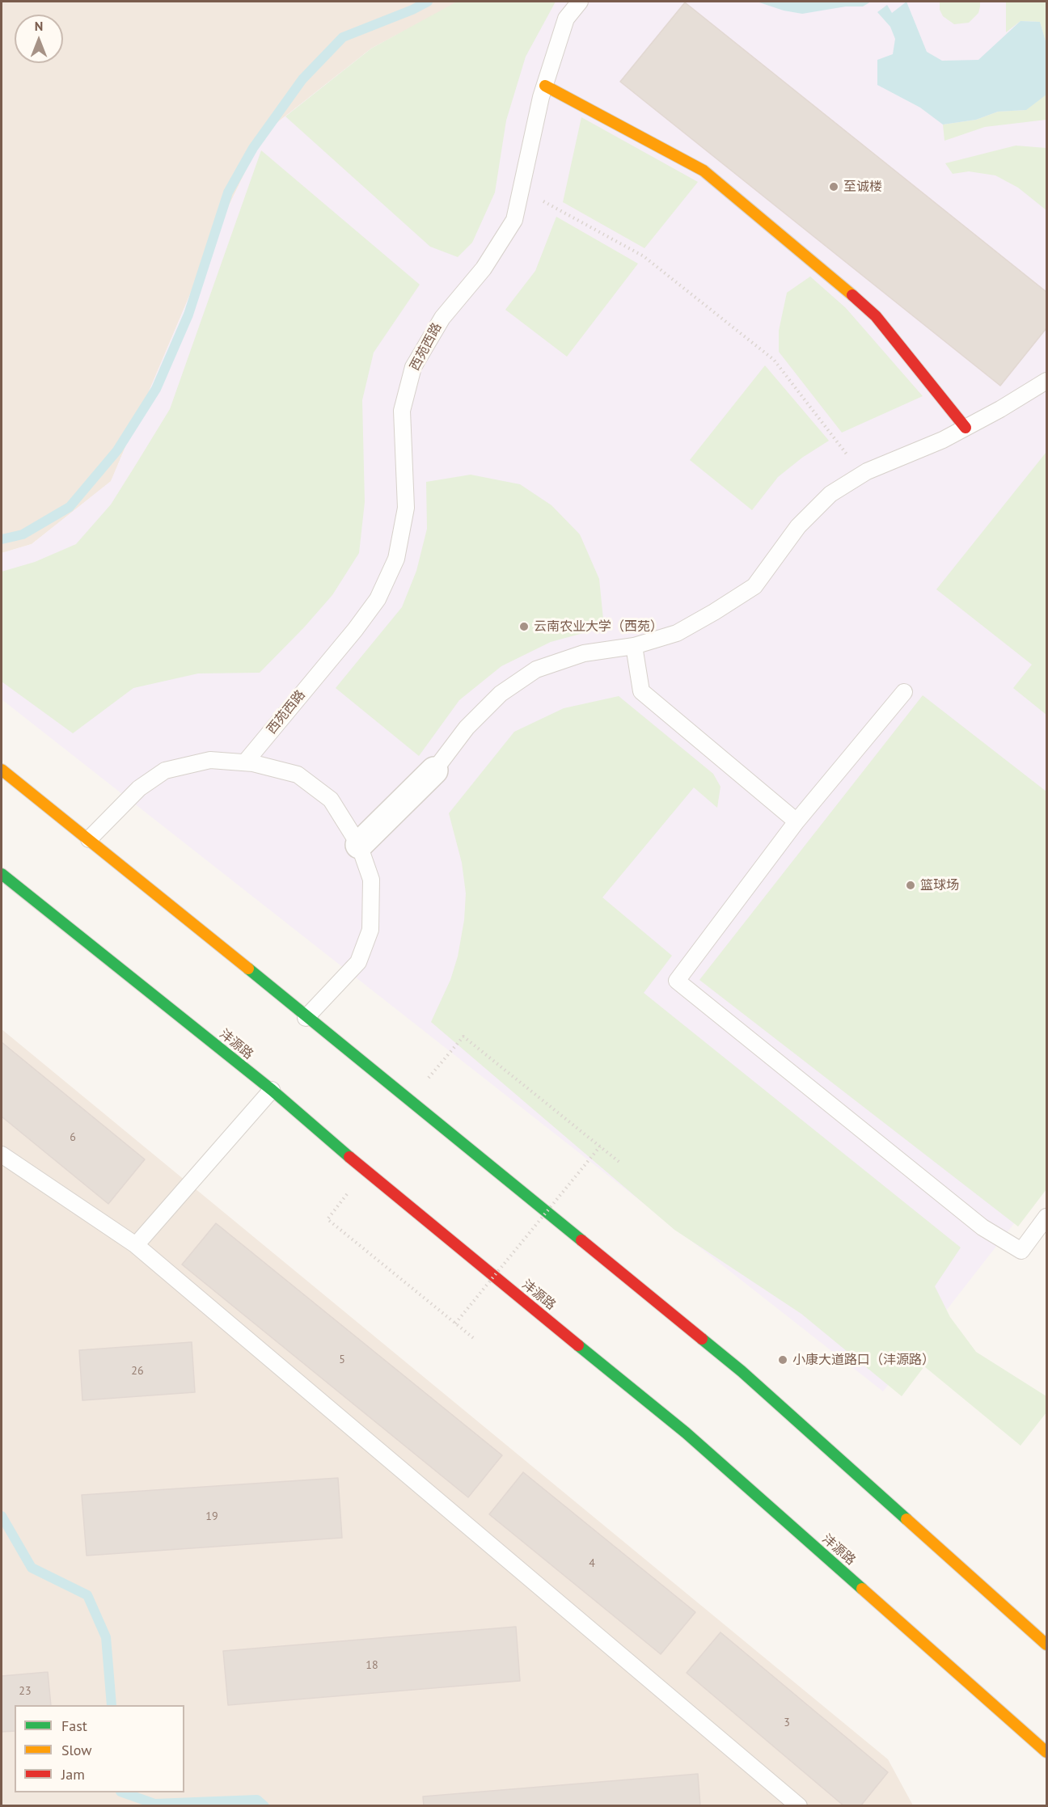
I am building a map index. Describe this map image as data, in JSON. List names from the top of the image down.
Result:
{
  "streets": {
    "main road": ["沣源路"],
    "lane": ["西苑西路"]
  },
  "places": [
    "至诚楼",
    "云南农业大学（西苑）",
    "篮球场",
    "小康大道路口（沣源路）"
  ],
  "house_numbers": [
    "6",
    "5",
    "26",
    "19",
    "4",
    "18",
    "23",
    "3"
  ],
  "legend": ["Fast", "Slow", "Jam"],
  "north": "top"
}
